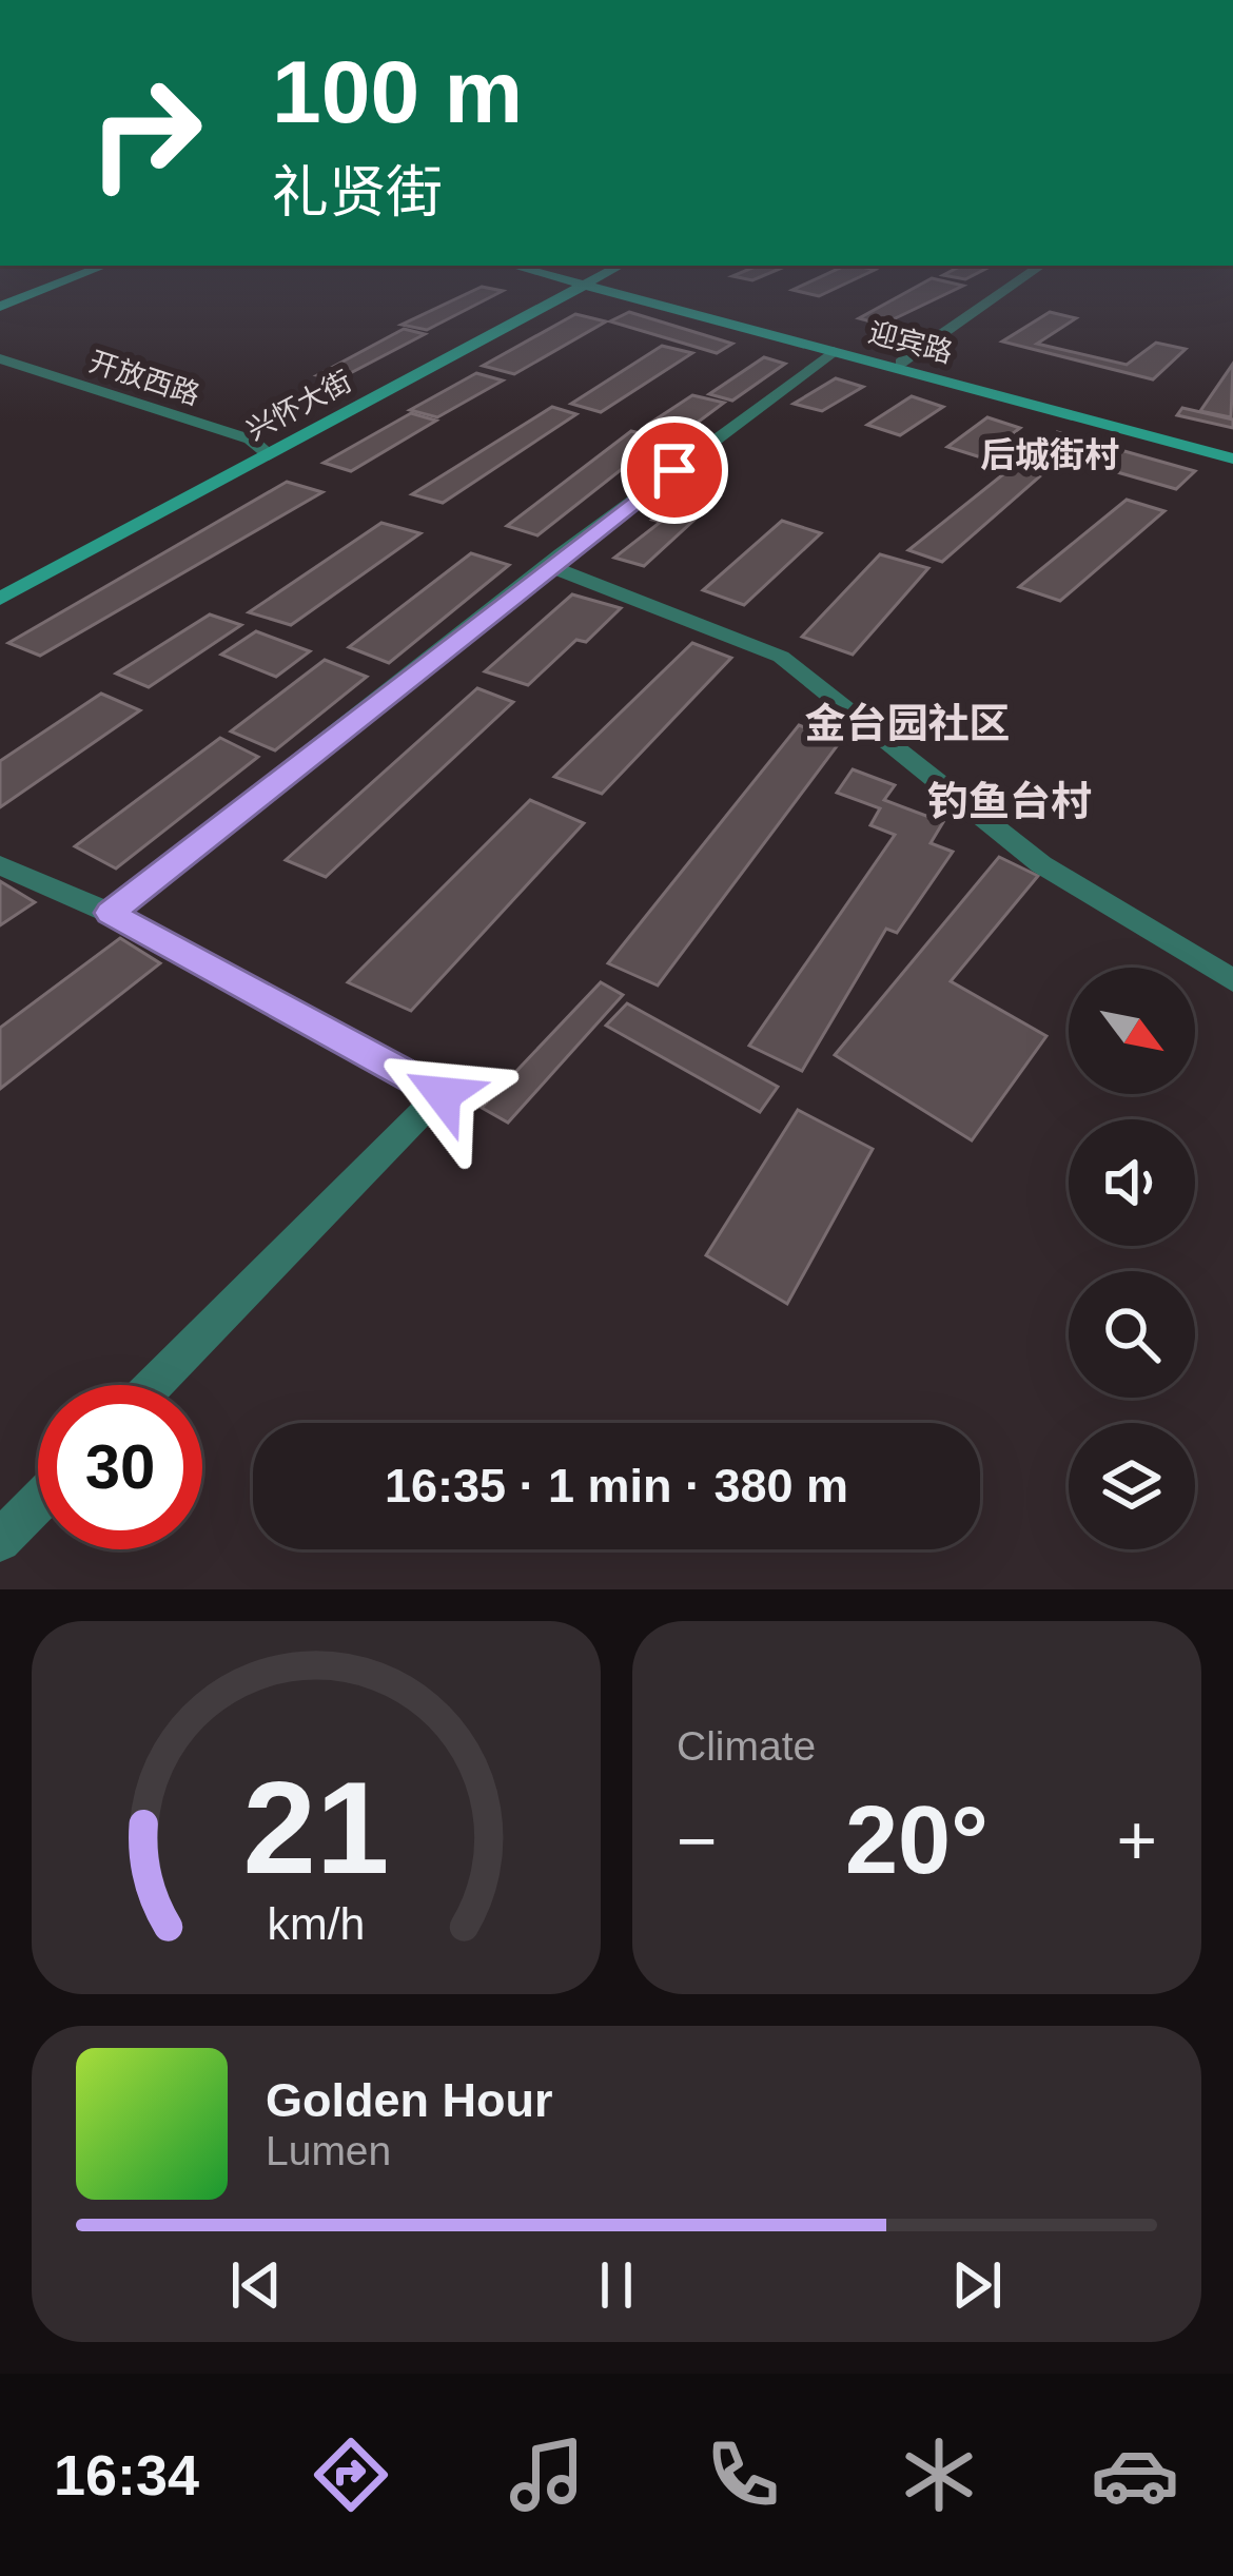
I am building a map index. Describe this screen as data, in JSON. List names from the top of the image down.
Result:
{
  "streets": {
    "main road": ["迎宾路", "兴怀大街"],
    "street": ["开放西路"]
  },
  "crossings": [
    ["迎宾路", "兴怀大街"],
    ["开放西路", "兴怀大街"]
  ],
  "districts": ["后城街村", "金台园社区", "钓鱼台村"],
  "north": "bottom right",
  "page": {
    "turn": ["100 m", "礼贤街"],
    "limit": "30",
    "trip": "16:35 · 1 min · 380 m",
    "tile": "Climate",
    "heat": ["−", "20°", "+"],
    "song": ["Golden Hour", "Lumen"],
    "tabs": "16:34",
    "gauge": ["21", "km/h"]
  }
}
